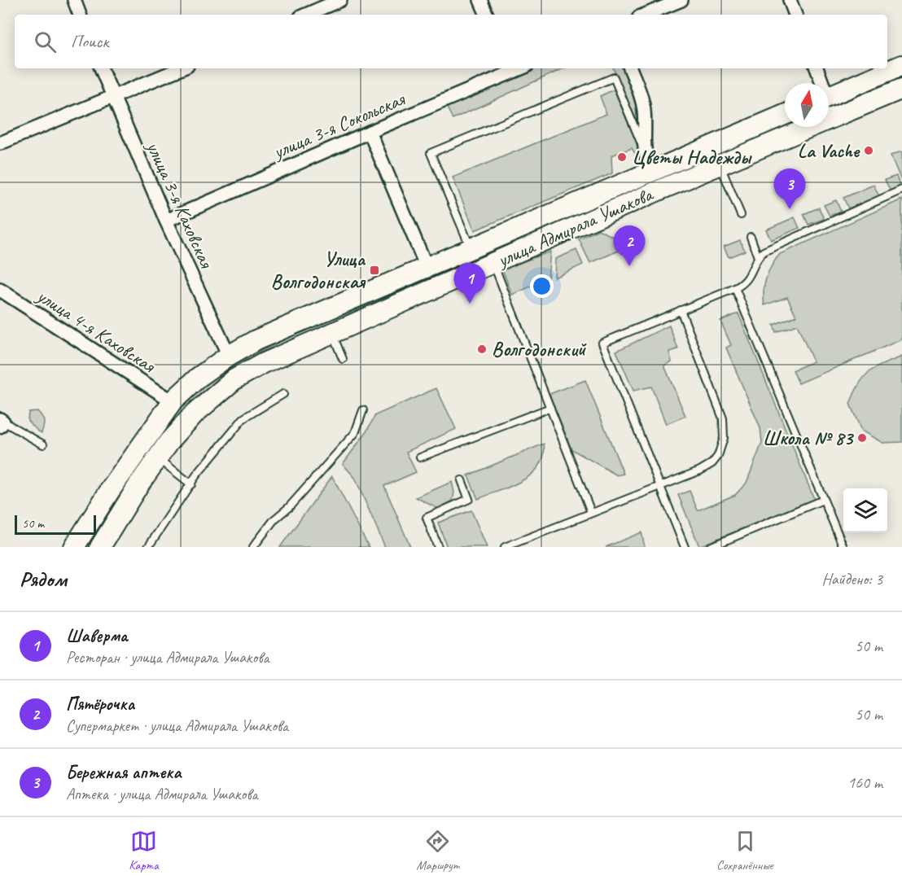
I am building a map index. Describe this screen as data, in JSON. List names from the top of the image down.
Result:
{
  "streets": {
    "main road": ["улица Адмирала Ушакова"],
    "street": ["улица 3-я Сокольская", "улица 3-я Каховская", "улица 4-я Каховская"]
  },
  "crossings": [
    ["улица 3-я Сокольская", "улица 3-я Каховская"],
    ["улица 3-я Каховская", "улица Адмирала Ушакова"],
    ["улица Адмирала Ушакова", "улица 4-я Каховская"]
  ],
  "places": {
    "other": [
      "La Vache",
      "Цветы Надежды",
      "Волгодонский",
      "Школа № 83"
    ],
    "transit": ["Улица Волгодонская"]
  },
  "scale_bar": "50 m",
  "north": "top",
  "page": {
    "search": "Поиск",
    "pins": ["3", "2", "1"],
    "scale": "50 m",
    "heading": ["Рядом", "Найдено: 3"],
    "list": [
      {
        "mark": "1",
        "name": "Шаверма",
        "note": "Ресторан · улица Адмирала Ушакова",
        "value": "50 m"
      },
      {
        "mark": "2",
        "name": "Пятёрочка",
        "note": "Супермаркет · улица Адмирала Ушакова",
        "value": "50 m"
      },
      {
        "mark": "3",
        "name": "Бережная аптека",
        "note": "Аптека · улица Адмирала Ушакова",
        "value": "160 m"
      }
    ],
    "nav": ["Карта", "Маршрут", "Сохранённые"]
  }
}
